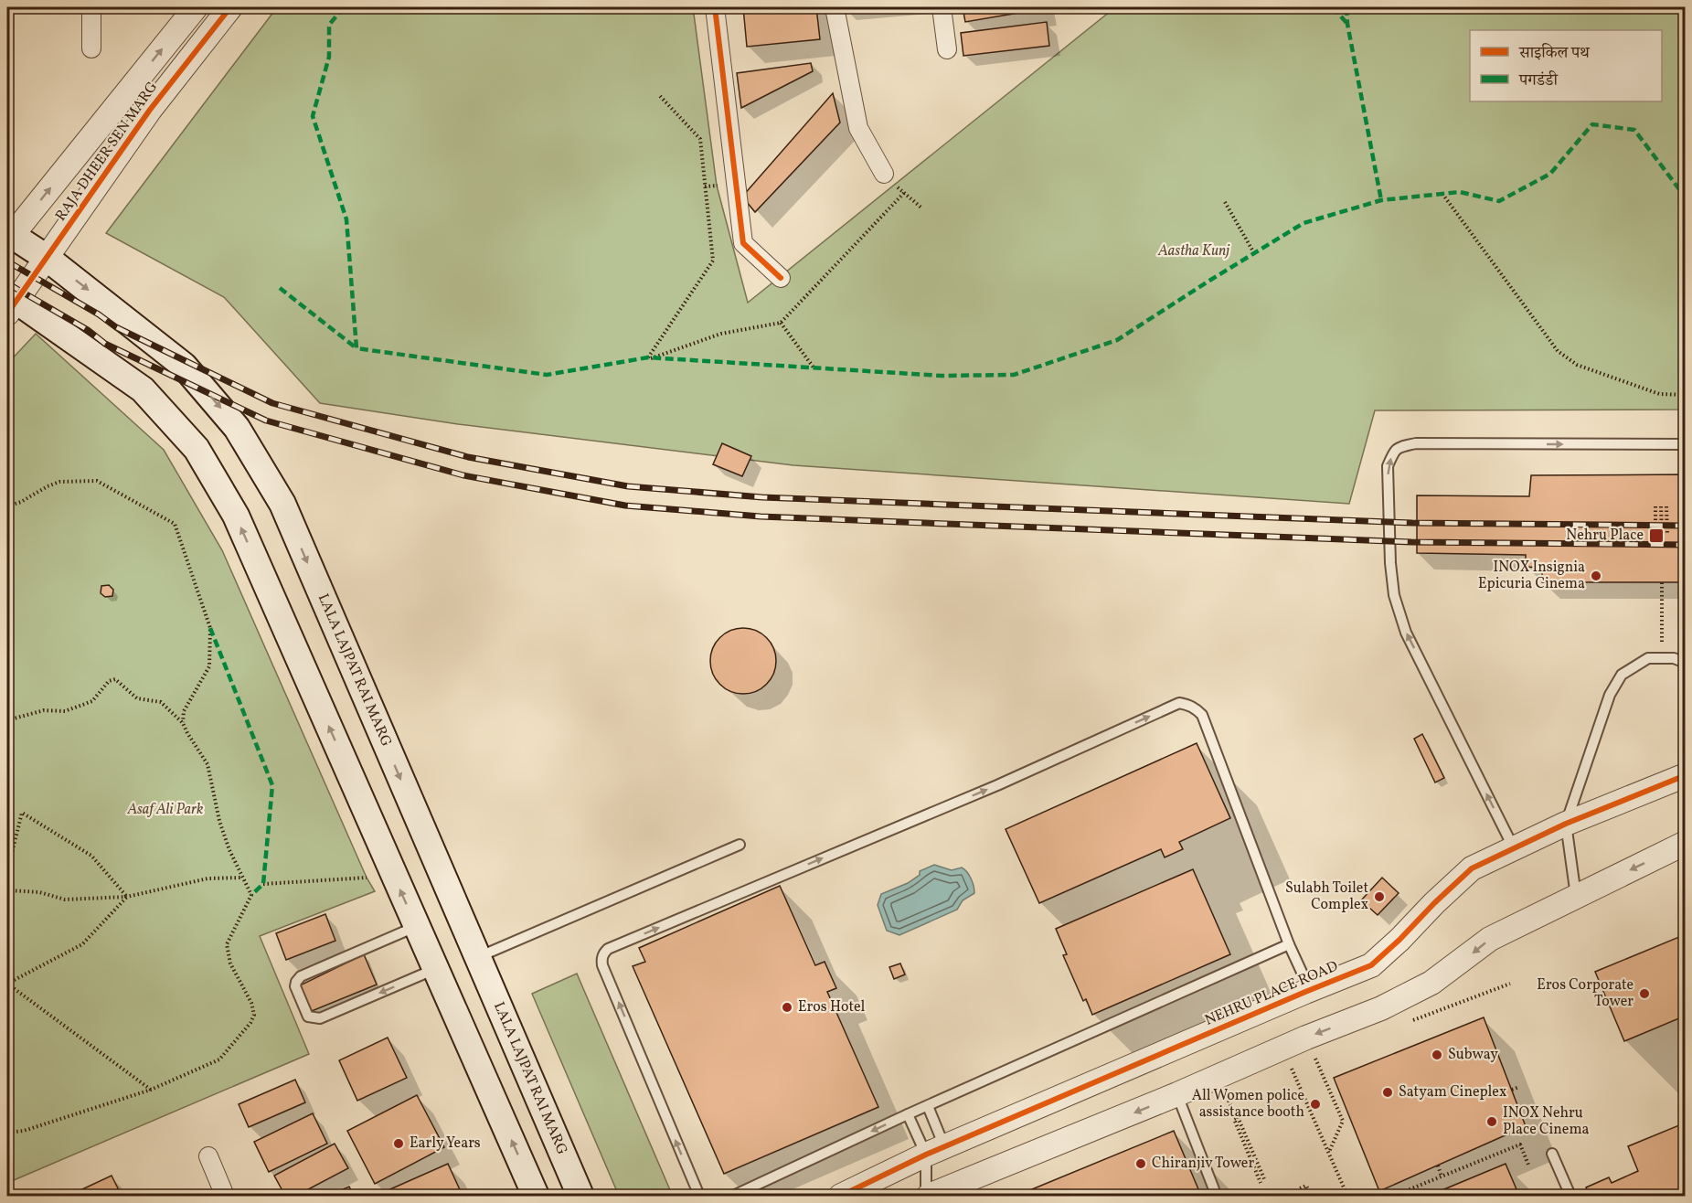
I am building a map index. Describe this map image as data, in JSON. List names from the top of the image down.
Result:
{
  "streets": {
    "main road": ["LALA LAJPAT RAI MARG"],
    "street": ["RAJA DHEER SEN MARG", "NEHRU PLACE ROAD"]
  },
  "crossings": [
    ["RAJA DHEER SEN MARG", "LALA LAJPAT RAI MARG"]
  ],
  "parks": ["Aastha Kunj", "Asaf Ali Park"],
  "places": {
    "transit": ["Nehru Place"],
    "other": [
      "INOX Insignia Epicuria Cinema",
      "Sulabh Toilet Complex",
      "Eros Corporate Tower",
      "Eros Hotel",
      "Subway",
      "Satyam Cineplex",
      "All Women police assistance booth",
      "INOX Nehru Place Cinema",
      "Early Years",
      "Chiranjiv Tower"
    ]
  },
  "legend": ["साइकिल पथ", "पगडंडी"]
}
